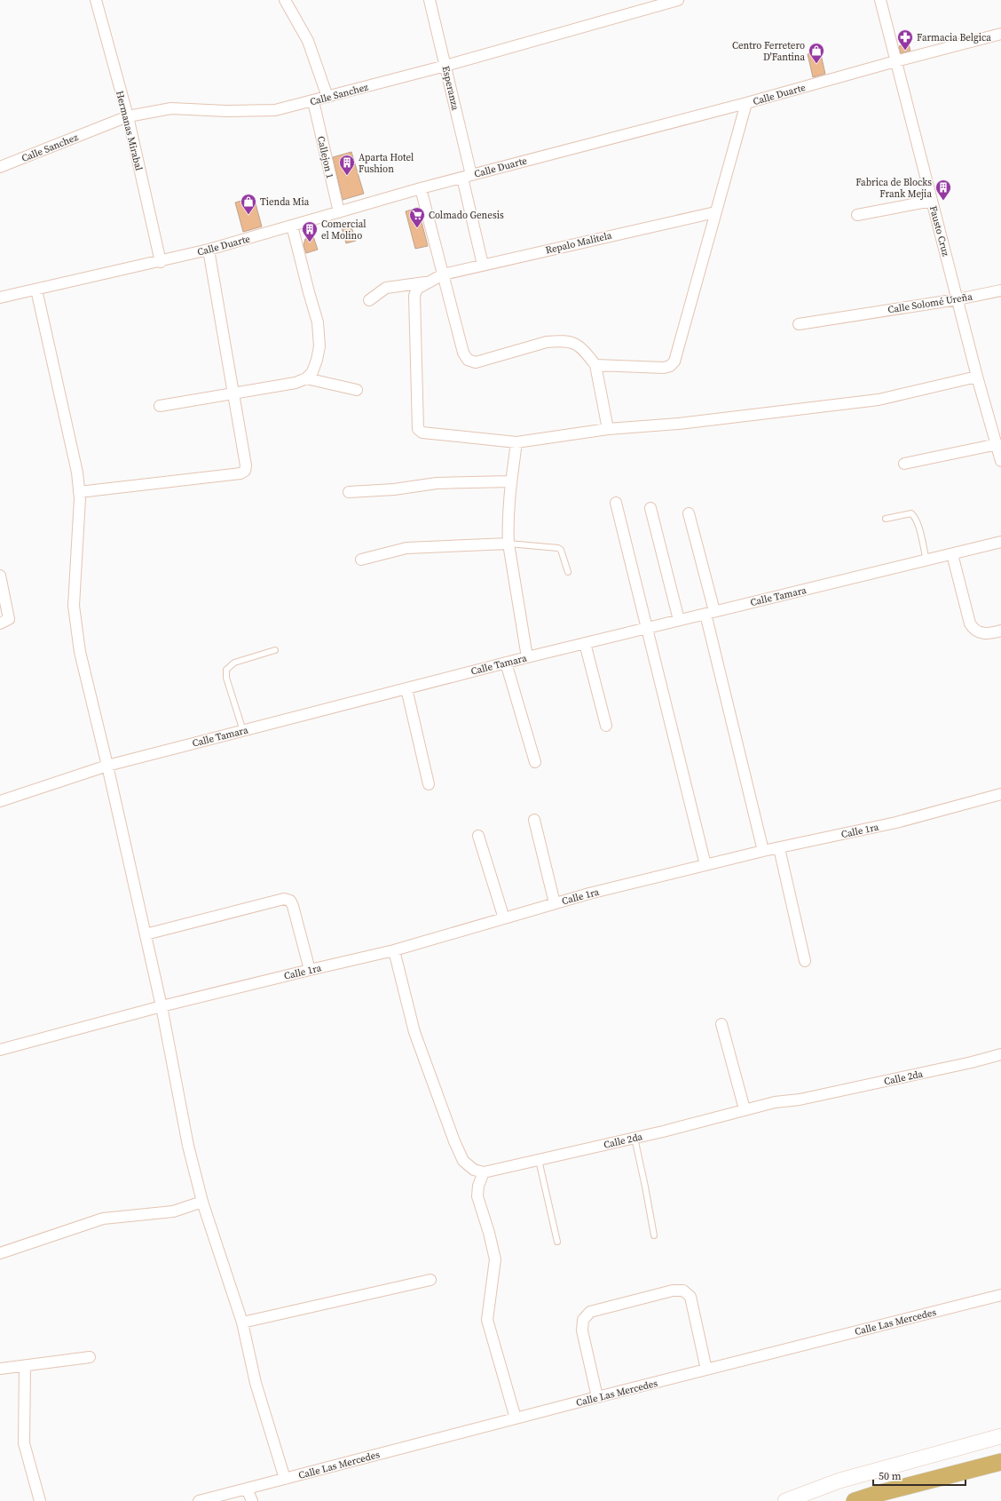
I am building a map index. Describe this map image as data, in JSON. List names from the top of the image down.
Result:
{
  "streets": {
    "street": [
      "Esperanza",
      "Calle Sanchez",
      "Calle Duarte",
      "Hermanas Mirabal",
      "Callejon 1",
      "Fausto Cruz",
      "Repalo Malitela",
      "Calle Solomé Ureña",
      "Calle Tamara",
      "Calle 1ra",
      "Calle 2da",
      "Calle Las Mercedes"
    ]
  },
  "crossings": [
    ["Esperanza", "Calle Sanchez"],
    ["Esperanza", "Calle Duarte"],
    ["Esperanza", "Repalo Malitela"],
    ["Calle Sanchez", "Hermanas Mirabal"],
    ["Calle Sanchez", "Callejon 1"],
    ["Calle Duarte", "Hermanas Mirabal"],
    ["Calle Duarte", "Callejon 1"],
    ["Calle Duarte", "Fausto Cruz"],
    ["Fausto Cruz", "Calle Solomé Ureña"]
  ],
  "places": {
    "pharmacy": ["Farmacia Belgica"],
    "shop": ["Centro Ferretero D'Fantina", "Tienda Mia"],
    "building": ["Aparta Hotel Fushion", "Fabrica de Blocks Frank Mejia", "Comercial el Molino"],
    "supermarket": ["Colmado Genesis"]
  },
  "scale_bar": "50 m"
}
